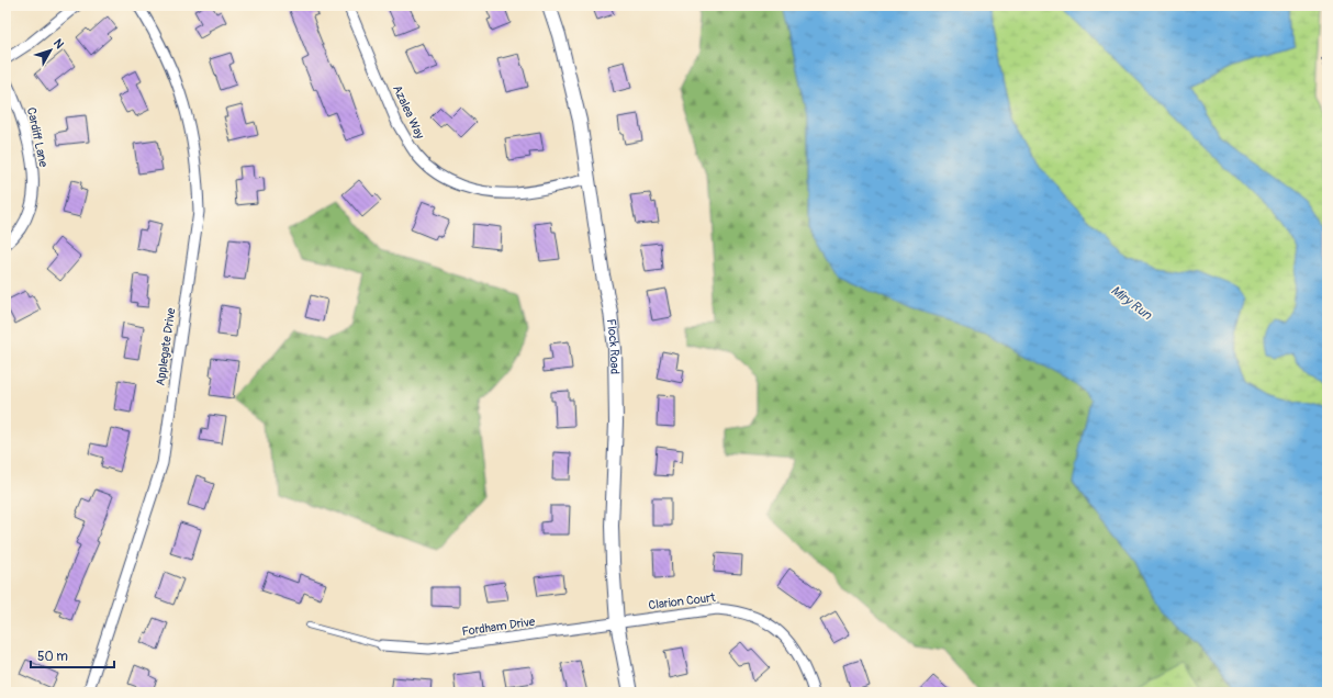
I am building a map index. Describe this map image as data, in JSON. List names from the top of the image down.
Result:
{
  "streets": {
    "street": [
      "Azalea Way",
      "Cardiff Lane",
      "Applegate Drive",
      "Flock Road",
      "Clarion Court",
      "Fordham Drive"
    ]
  },
  "crossings": [
    ["Azalea Way", "Flock Road"],
    ["Flock Road", "Clarion Court"],
    ["Flock Road", "Fordham Drive"],
    ["Clarion Court", "Fordham Drive"]
  ],
  "water": ["Miry Run"],
  "scale_bar": "50 m",
  "north": "top right"
}
